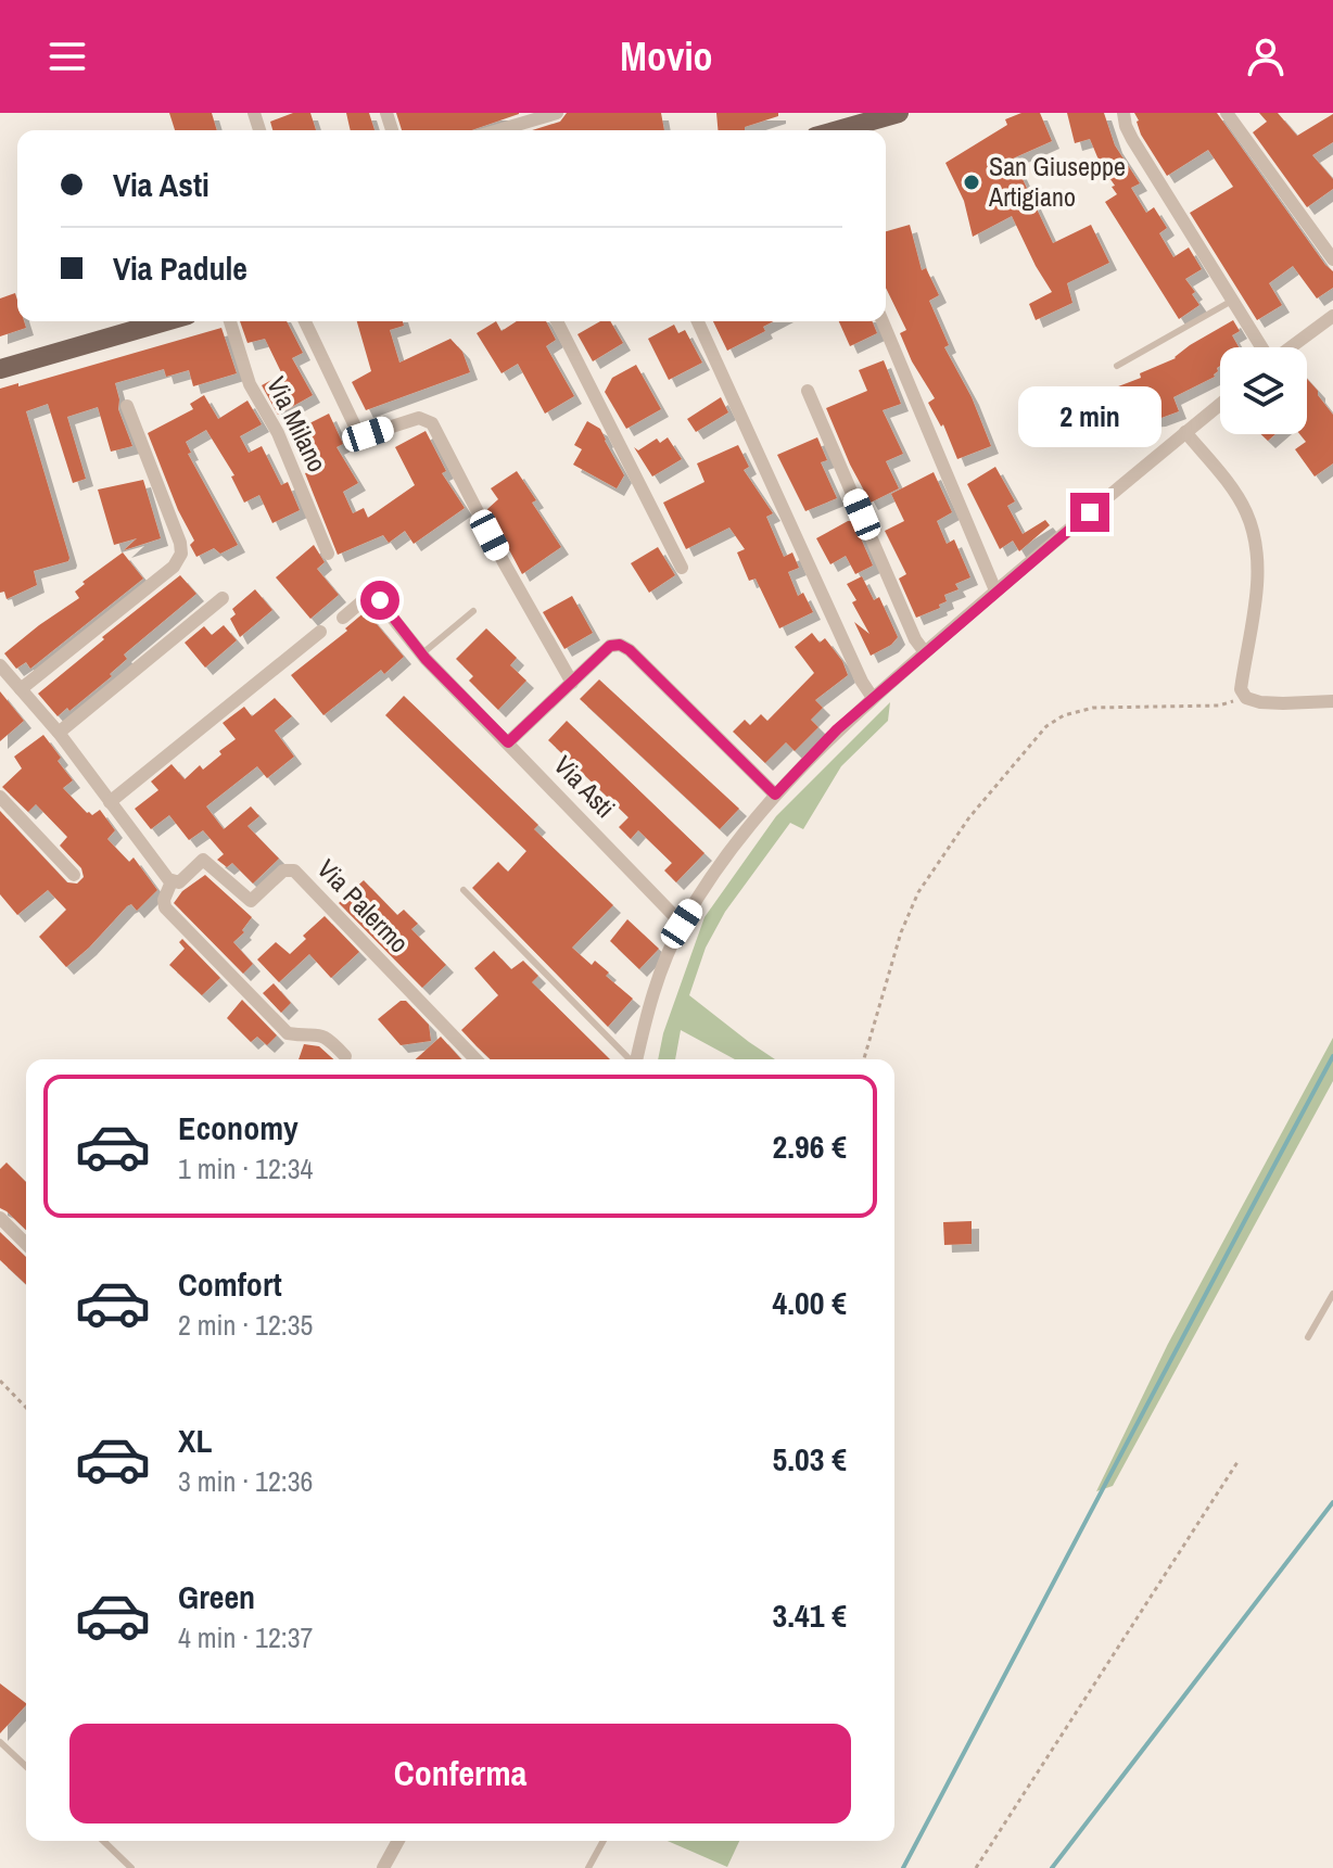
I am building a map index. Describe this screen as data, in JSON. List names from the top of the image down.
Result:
{
  "streets": {
    "street": ["Via Milano", "Via Asti", "Via Palermo"]
  },
  "places": ["San Giuseppe Artigiano"],
  "page": {
    "header": "Movio",
    "banner": ["Via Asti", "Via Padule"],
    "bubble": "2 min",
    "list": [
      {
        "name": "Economy",
        "note": "1 min · 12:34",
        "value": "2.96 €"
      },
      {
        "name": "Comfort",
        "note": "2 min · 12:35",
        "value": "4.00 €"
      },
      {
        "name": "XL",
        "note": "3 min · 12:36",
        "value": "5.03 €"
      },
      {
        "name": "Green",
        "note": "4 min · 12:37",
        "value": "3.41 €"
      }
    ],
    "buttons": "Conferma"
  }
}
